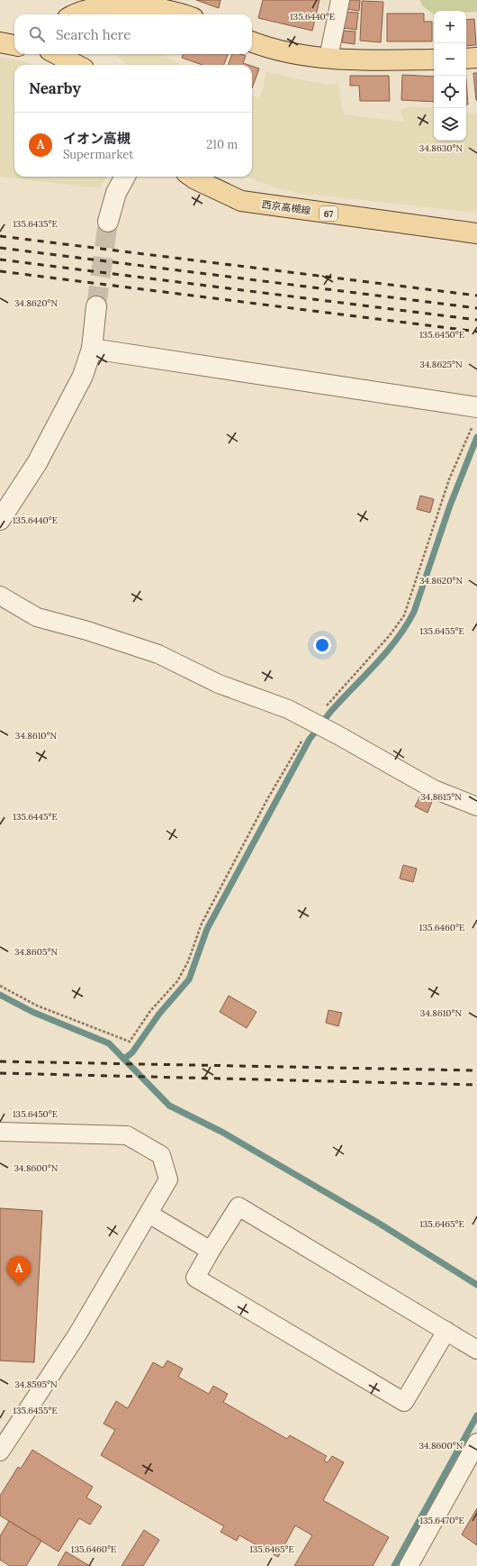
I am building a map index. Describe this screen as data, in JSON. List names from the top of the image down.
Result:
{
  "streets": {
    "main road": ["西京高槻線", "67"]
  },
  "page": {
    "map_buttons": ["+", "−"],
    "search": "Search here",
    "heading": "Nearby",
    "list": [
      {
        "mark": "A",
        "name": "イオン高槻",
        "note": "Supermarket",
        "value": "210 m"
      }
    ],
    "pins": "A"
  },
  "coordinates": [
    "135.6440°E",
    "34.8630°N",
    "135.6435°E",
    "34.8620°N",
    "135.6450°E",
    "34.8625°N",
    "135.6455°E",
    "34.8610°N",
    "34.8615°N",
    "135.6445°E",
    "135.6460°E",
    "34.8605°N",
    "34.8600°N",
    "135.6465°E",
    "34.8595°N",
    "135.6470°E"
  ]
}
